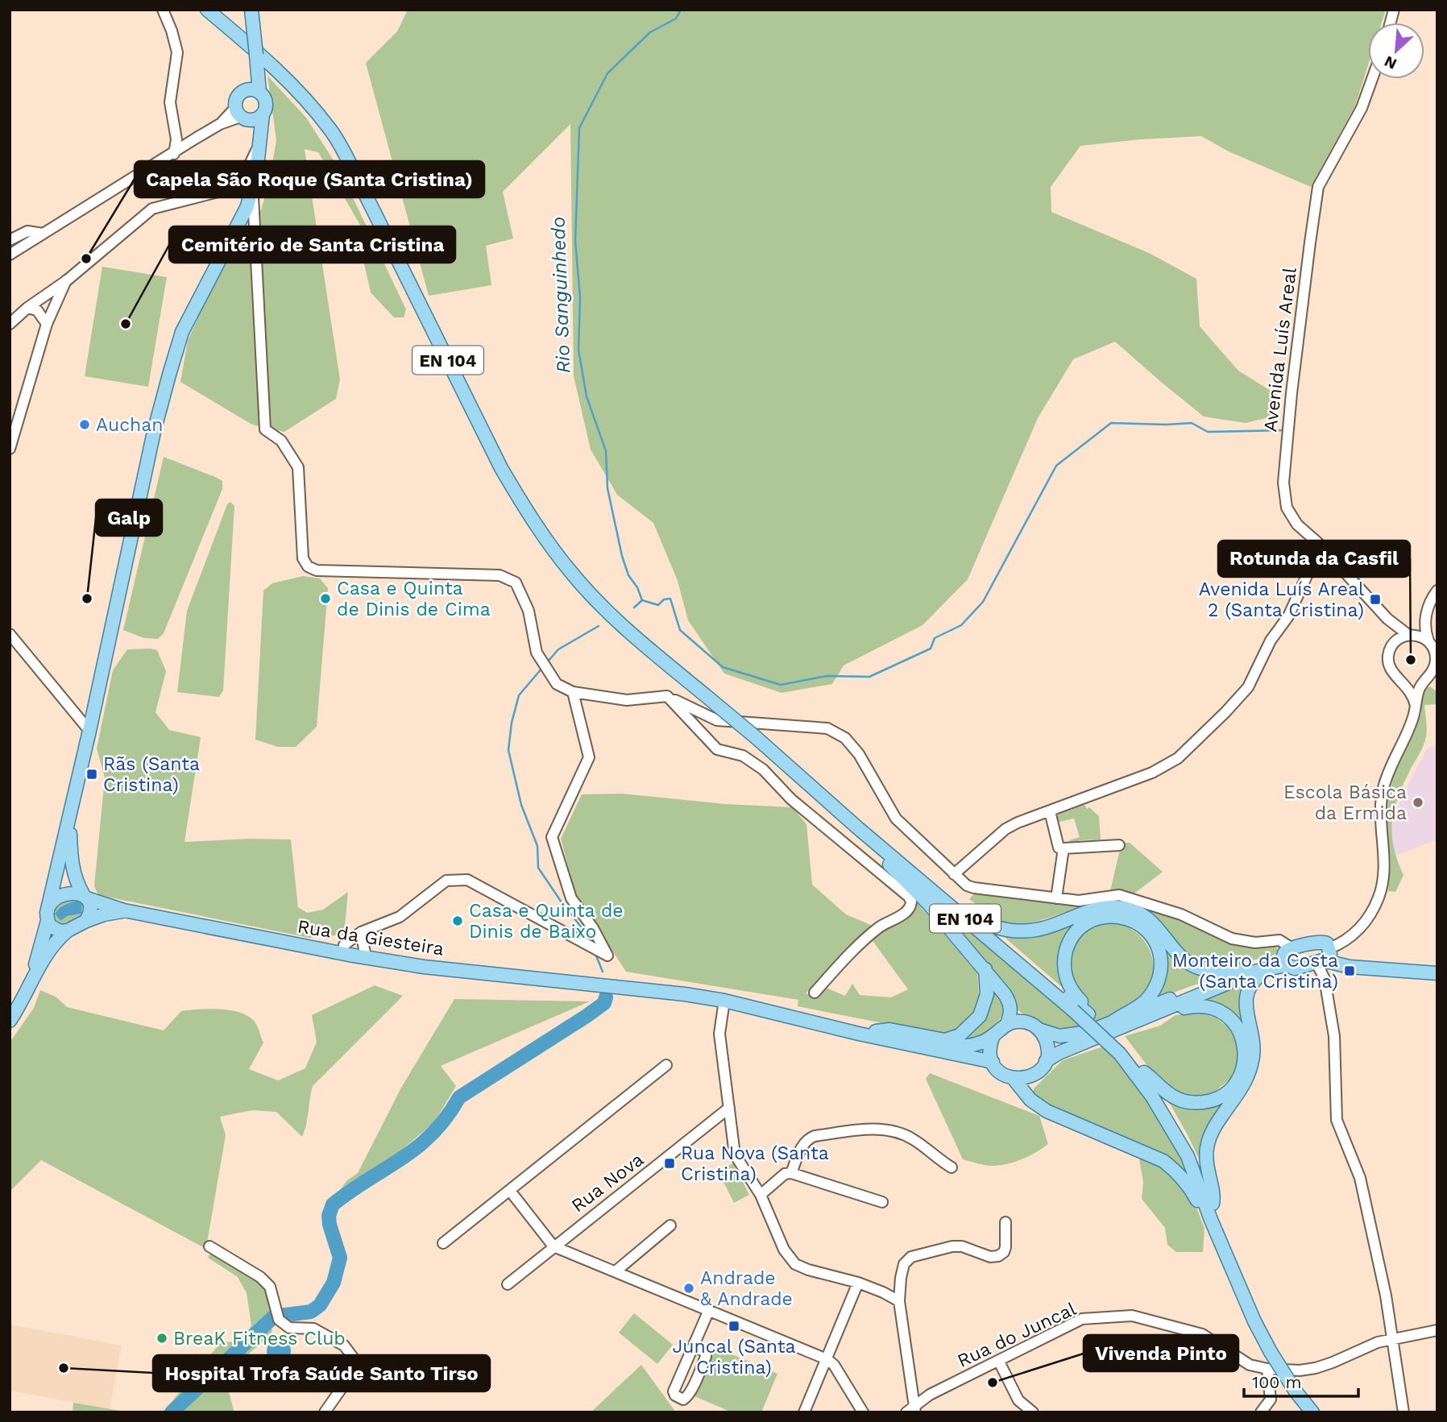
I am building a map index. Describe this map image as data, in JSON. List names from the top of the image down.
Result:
{
  "streets": {
    "main road": ["EN 104", "Rua da Giesteira"],
    "street": ["Avenida Luís Areal", "Rua Nova", "Rua do Juncal"]
  },
  "water": ["Rio Sanguinhedo"],
  "places": {
    "other": [
      "Capela São Roque (Santa Cristina)",
      "Cemitério de Santa Cristina",
      "Auchan",
      "Galp",
      "Casa e Quinta de Dinis de Cima",
      "Rotunda da Casfil",
      "Escola Básica da Ermida",
      "Casa e Quinta de Dinis de Baixo",
      "Andrade & Andrade",
      "BreaK Fitness Club",
      "Hospital Trofa Saúde Santo Tirso",
      "Vivenda Pinto"
    ],
    "transit": [
      "Avenida Luís Areal 2 (Santa Cristina)",
      "Rãs (Santa Cristina)",
      "Monteiro da Costa (Santa Cristina)",
      "Rua Nova (Santa Cristina)",
      "Juncal (Santa Cristina)"
    ]
  },
  "scale_bar": "100 m",
  "north": "bottom left"
}
